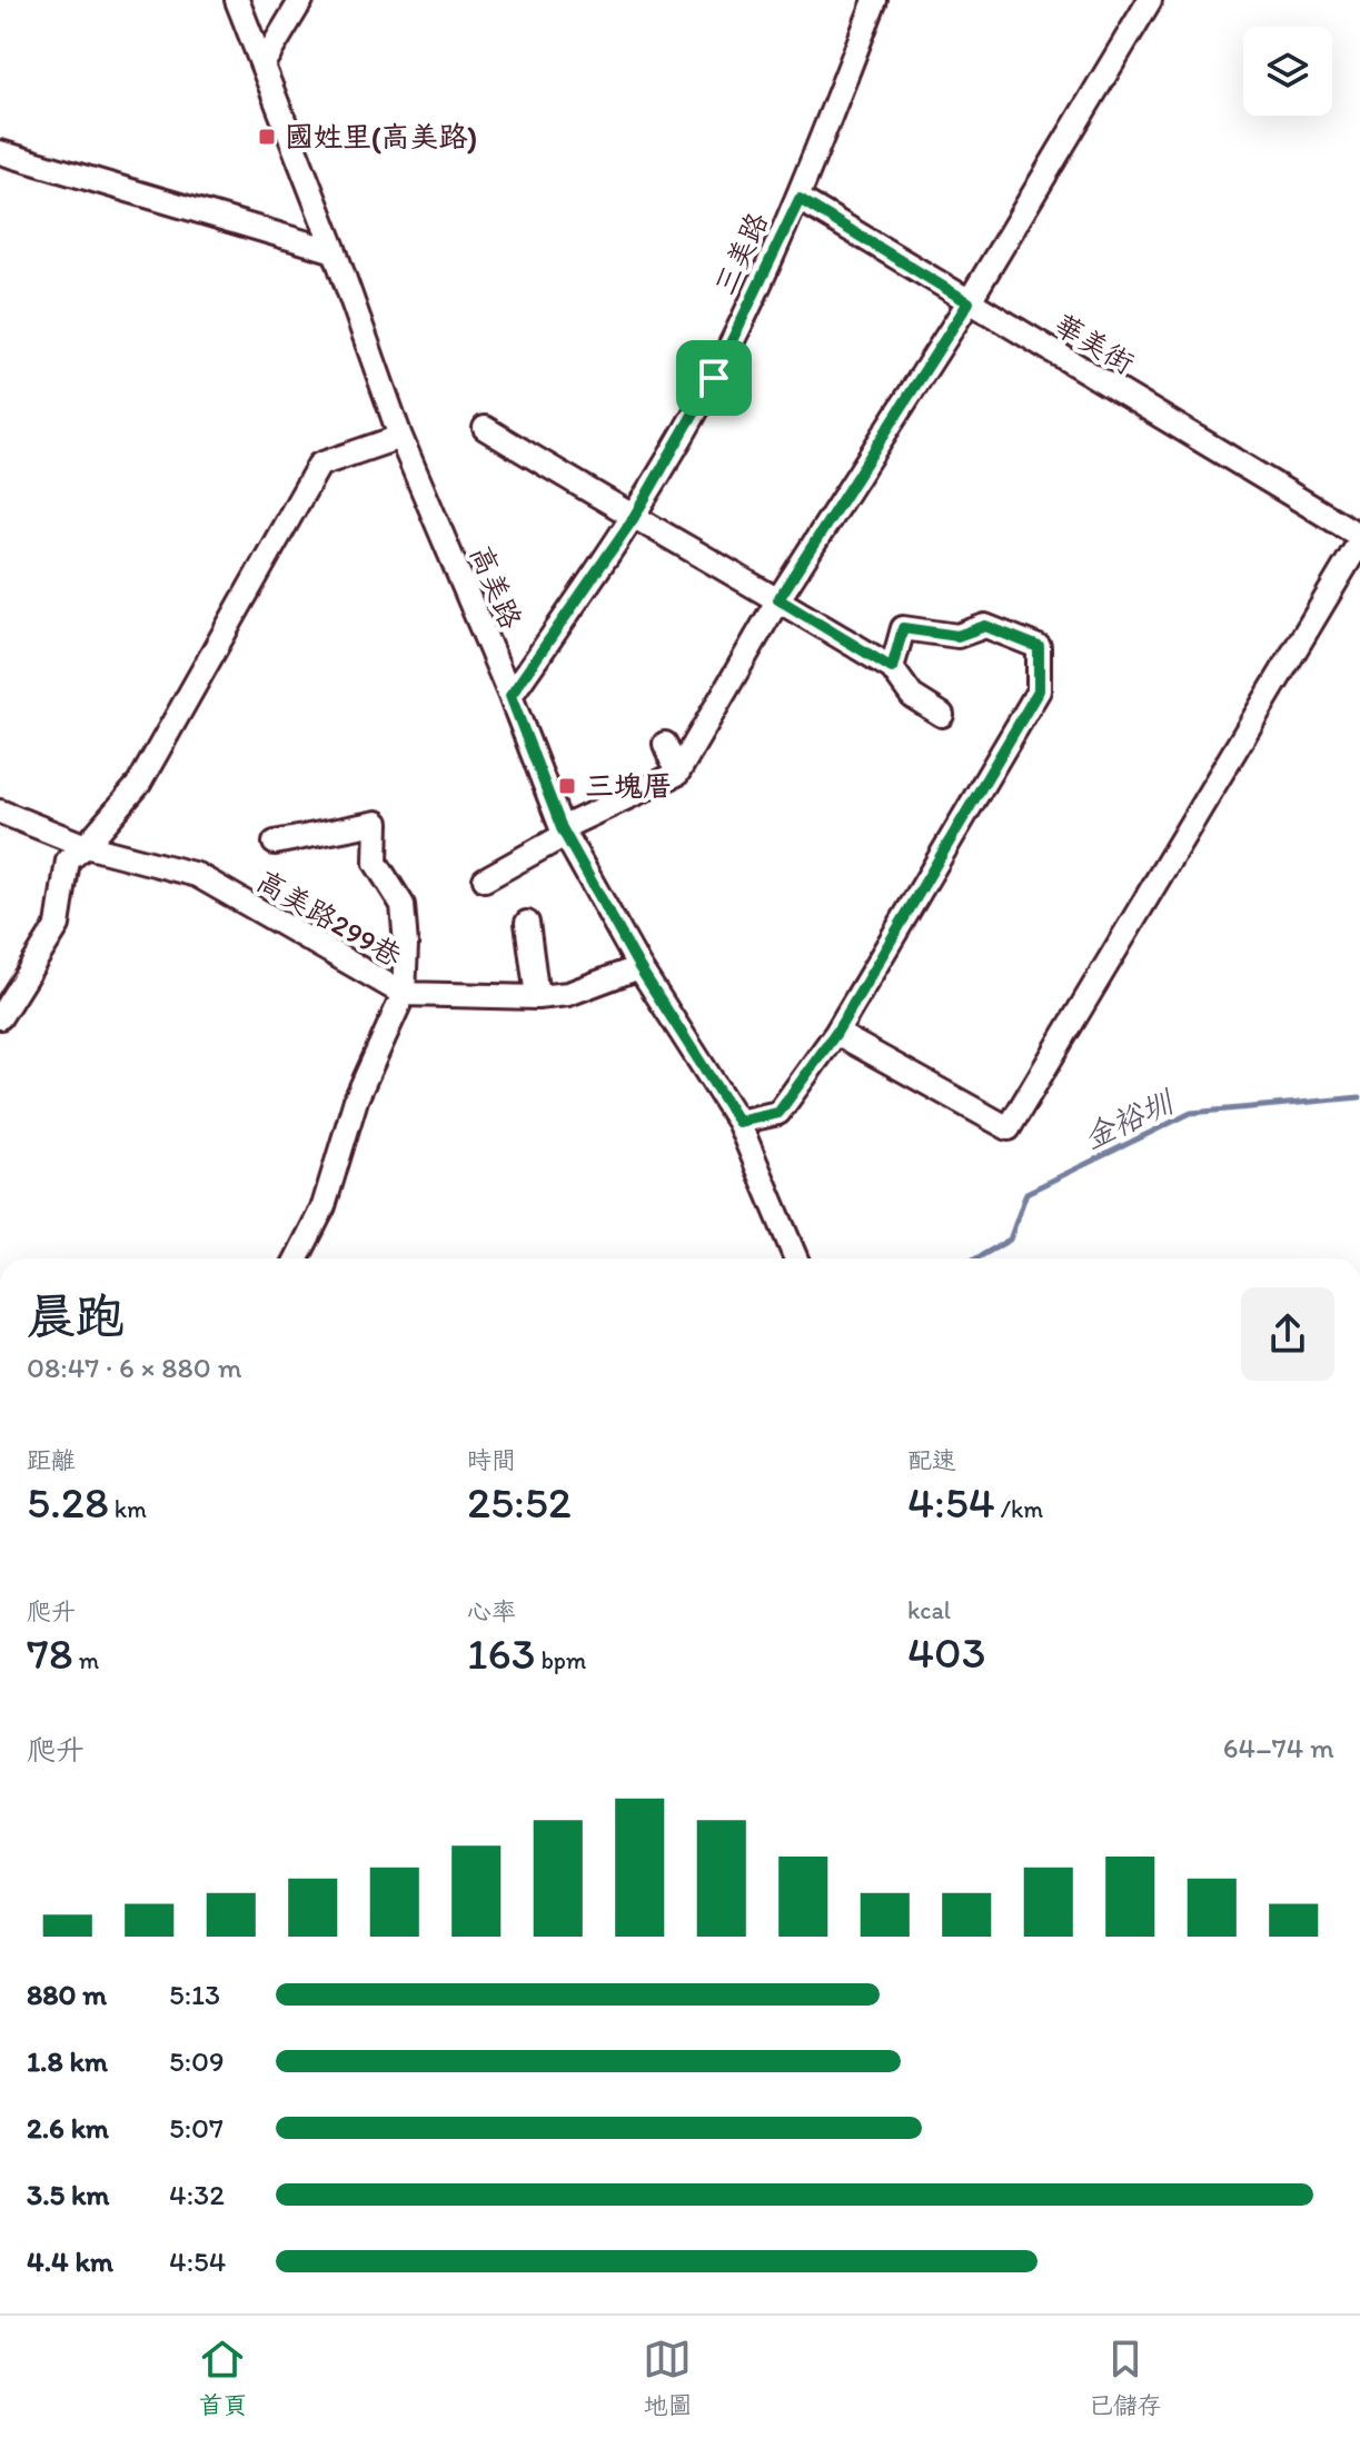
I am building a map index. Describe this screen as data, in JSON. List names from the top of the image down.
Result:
{
  "streets": {
    "street": [
      "三美路",
      "華美街",
      "高美路",
      "高美路299巷"
    ]
  },
  "crossings": [
    ["三美路", "華美街"],
    ["三美路", "高美路"],
    ["高美路", "高美路299巷"]
  ],
  "water": ["金裕圳"],
  "places": {
    "transit": ["國姓里(高美路)", "三塊厝"]
  },
  "page": {
    "heading": ["晨跑", "08:47 · 6 × 880 m"],
    "stats": [
      ["距離", "5.28 km"],
      ["時間", "25:52"],
      ["配速", "4:54 /km"],
      ["爬升", "78 m"],
      ["心率", "163 bpm"],
      ["kcal", "403"]
    ],
    "chart": ["爬升", "64–74 m"],
    "list": [
      {
        "name": "880 m",
        "note": "5:13"
      },
      {
        "name": "1.8 km",
        "note": "5:09"
      },
      {
        "name": "2.6 km",
        "note": "5:07"
      },
      {
        "name": "3.5 km",
        "note": "4:32"
      },
      {
        "name": "4.4 km",
        "note": "4:54"
      }
    ],
    "tabs": ["首頁", "地圖", "已儲存"]
  }
}
